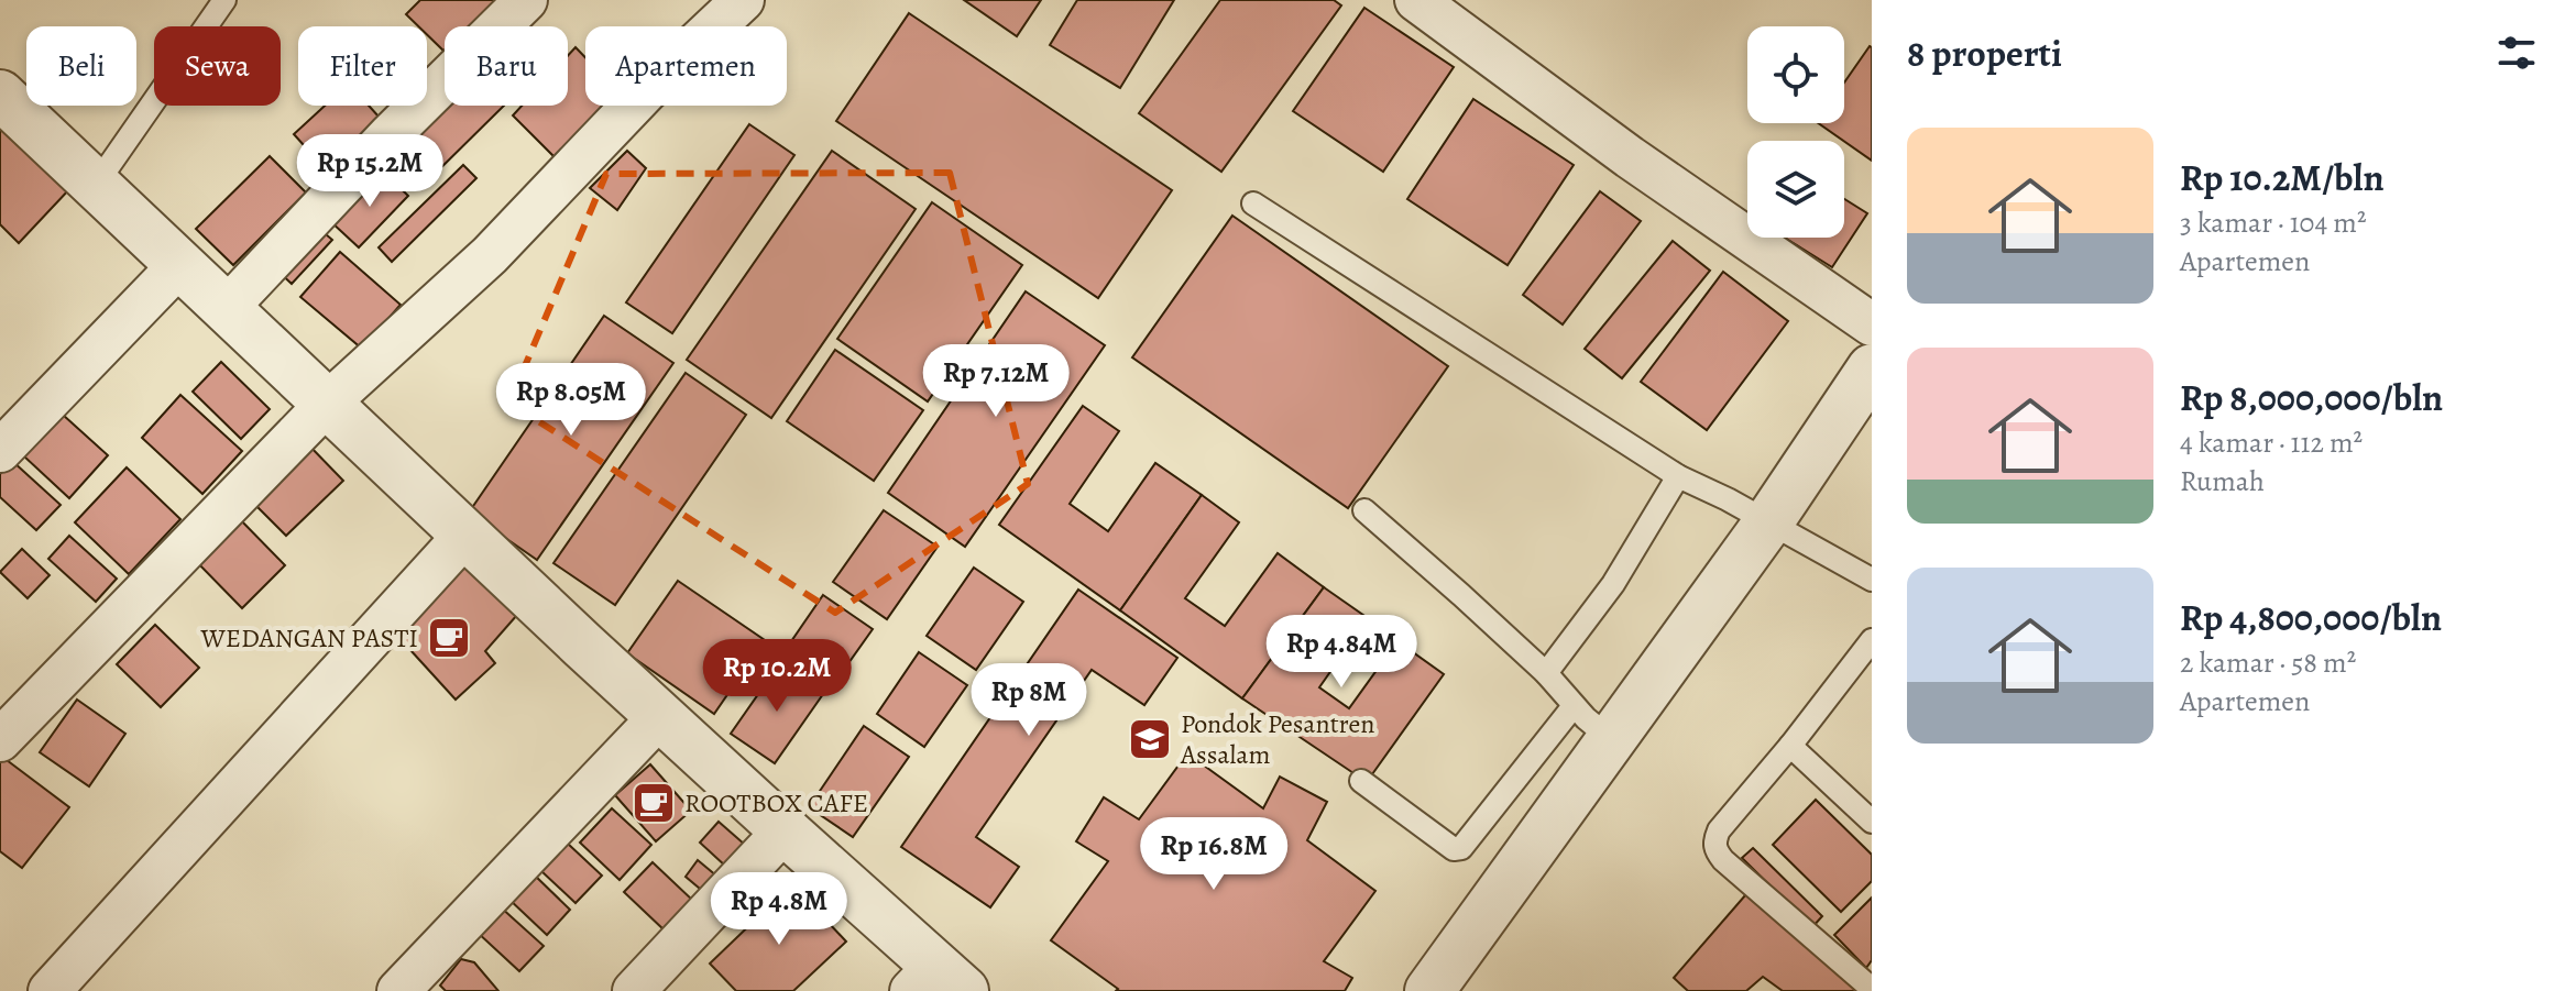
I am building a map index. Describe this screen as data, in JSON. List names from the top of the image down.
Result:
{
  "places": {
    "cafe": ["WEDANGAN PASTI", "ROOTBOX CAFE"],
    "school or university": ["Pondok Pesantren Assalam"]
  },
  "page": {
    "heading": "8 properti",
    "chip": [
      "Beli",
      "Sewa",
      "Filter",
      "Baru",
      "Apartemen"
    ],
    "list": [
      {
        "name": "Rp 10.2M/bln",
        "note": "3 kamar · 104 m² · Apartemen"
      },
      {
        "name": "Rp 8,000,000/bln",
        "note": "4 kamar · 112 m² · Rumah"
      },
      {
        "name": "Rp 4,800,000/bln",
        "note": "2 kamar · 58 m² · Apartemen"
      }
    ],
    "price": [
      "Rp 15.2M",
      "Rp 7.12M",
      "Rp 8.05M",
      "Rp 4.84M",
      "Rp 10.2M",
      "Rp 8M",
      "Rp 16.8M",
      "Rp 4.8M"
    ]
  }
}
